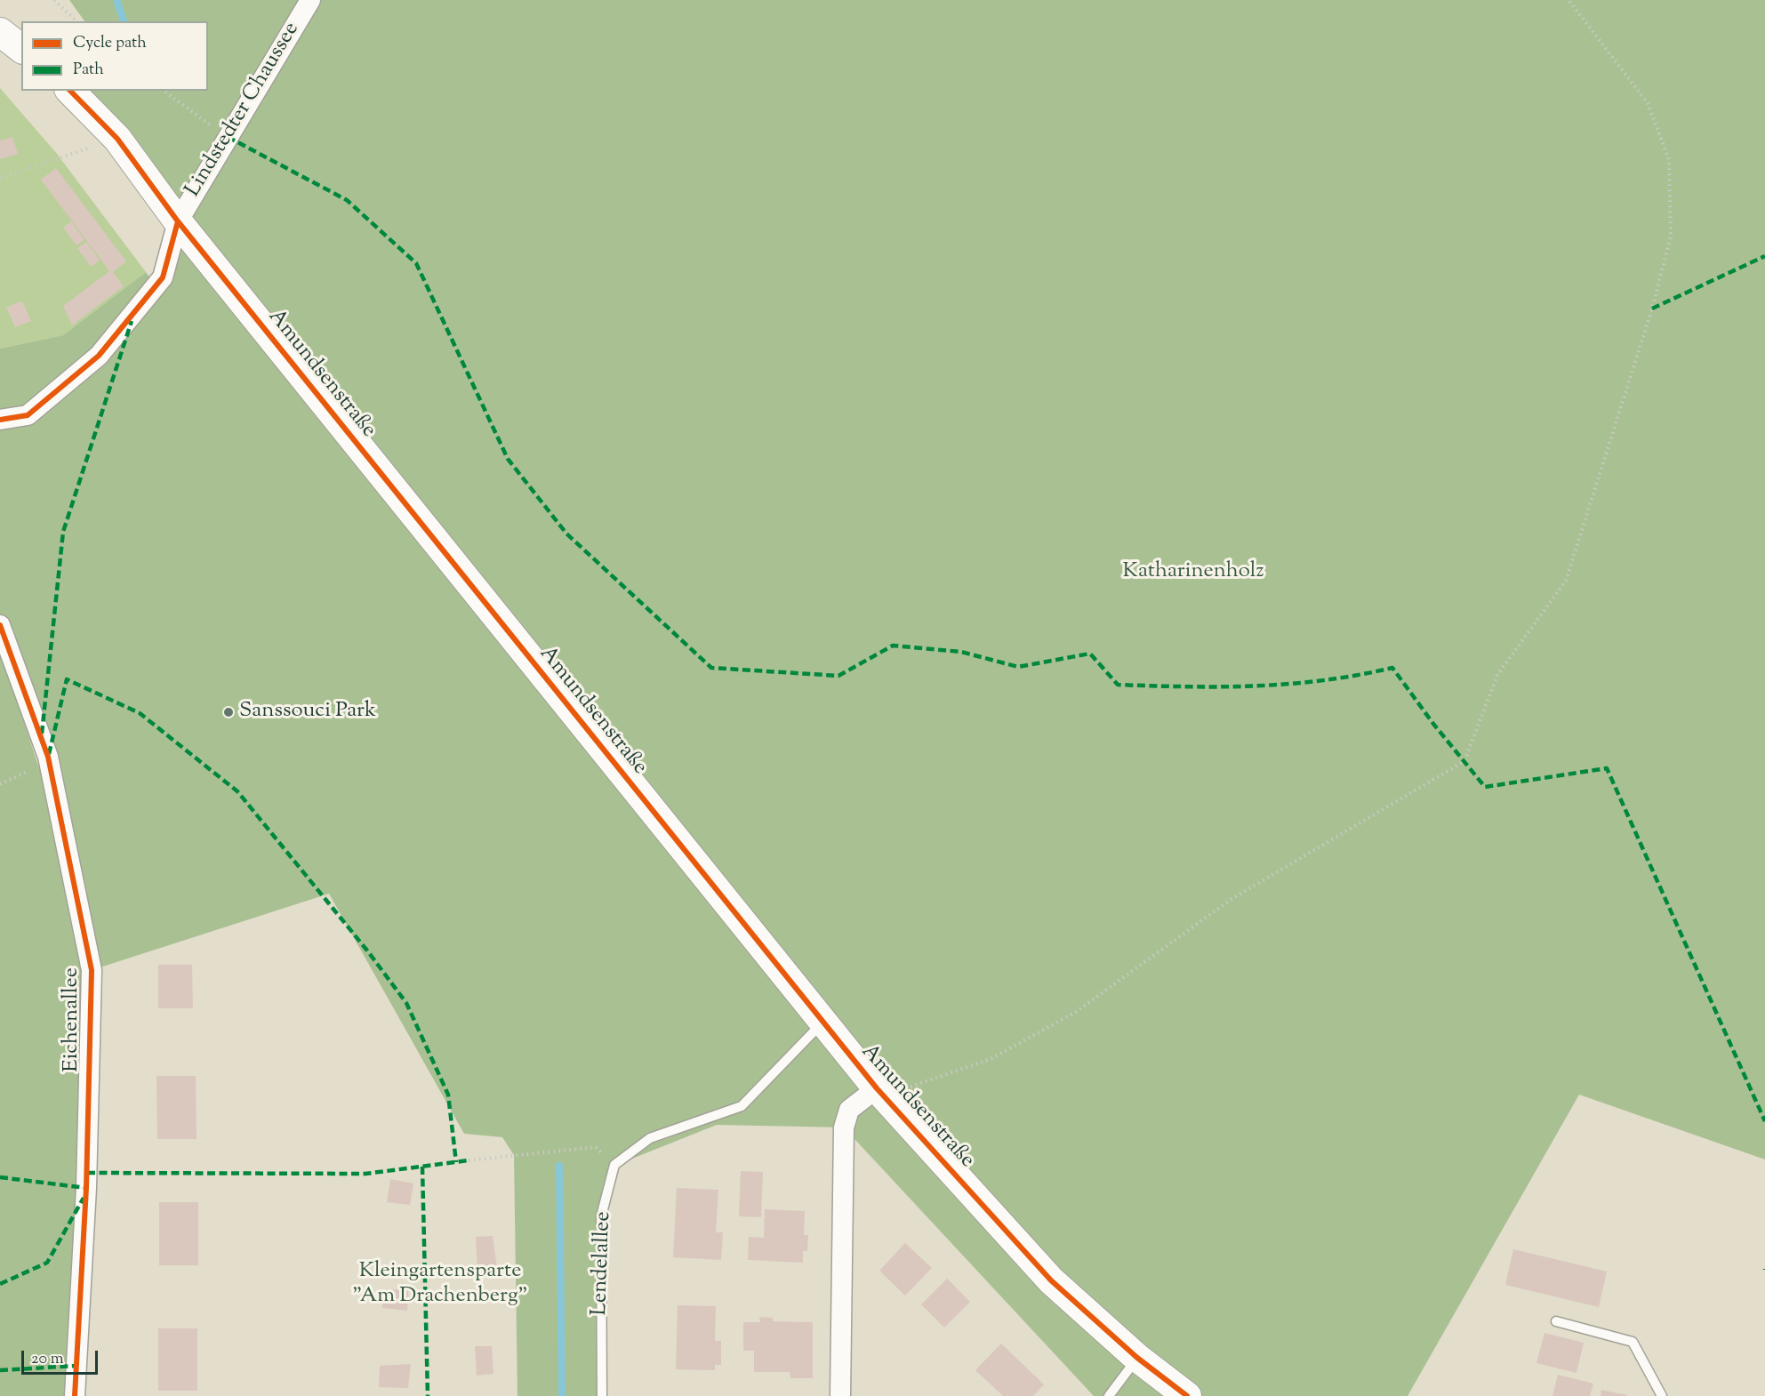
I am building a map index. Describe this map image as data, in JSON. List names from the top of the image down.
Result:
{
  "streets": {
    "street": ["Lindstedter Chaussee", "Amundsenstraße", "Eichenallee"],
    "lane": ["Lendelallee"]
  },
  "crossings": [
    ["Lindstedter Chaussee", "Amundsenstraße"],
    ["Amundsenstraße", "Lendelallee"]
  ],
  "parks": ["Katharinenholz", "Kleingartensparte \"Am Drachenberg\""],
  "places": ["Sanssouci Park"],
  "legend": ["Cycle path", "Path"],
  "scale_bar": "20 m"
}
